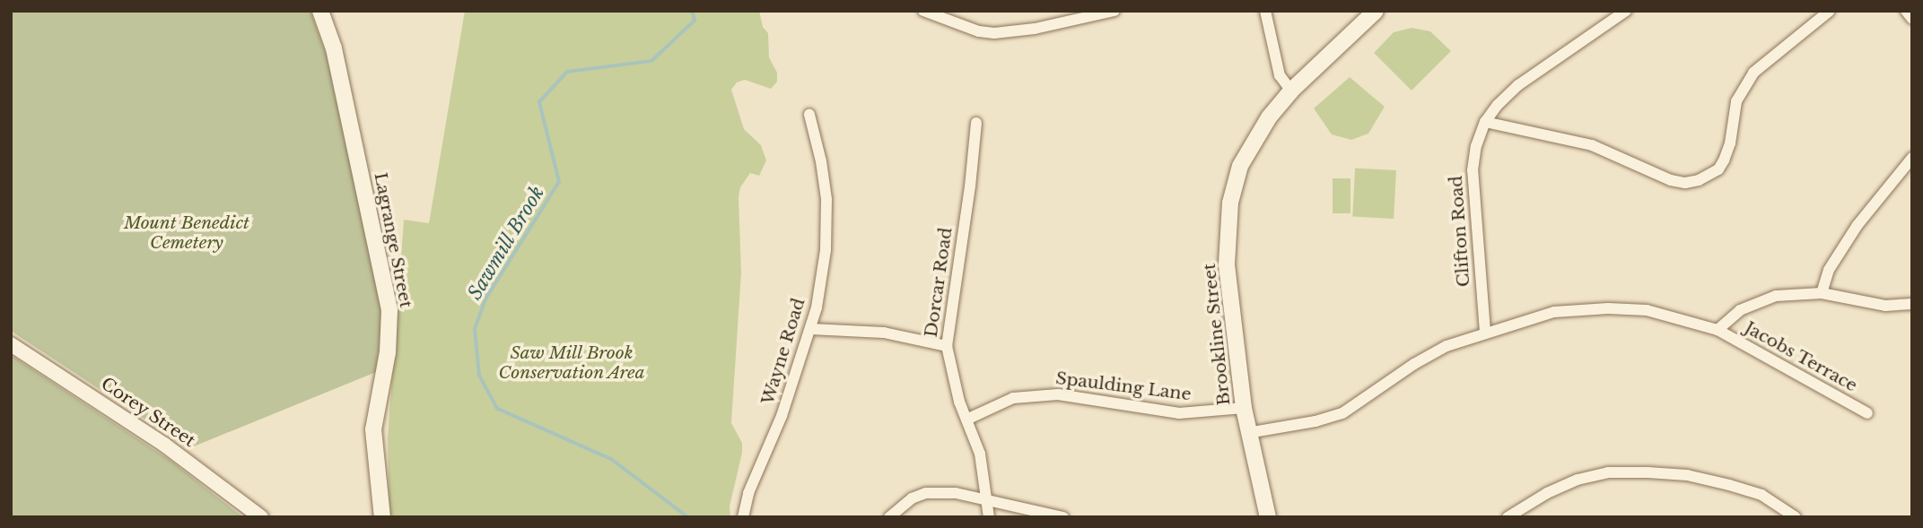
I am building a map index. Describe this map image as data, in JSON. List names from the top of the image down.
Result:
{
  "streets": {
    "main road": ["Lagrange Street", "Brookline Street"],
    "street": [
      "Clifton Road",
      "Dorcar Road",
      "Wayne Road",
      "Jacobs Terrace",
      "Spaulding Lane",
      "Corey Street"
    ]
  },
  "crossings": [
    ["Clifton Road", "Jacobs Terrace"],
    ["Dorcar Road", "Spaulding Lane"],
    ["Brookline Street", "Jacobs Terrace"],
    ["Brookline Street", "Spaulding Lane"]
  ],
  "water": ["Sawmill Brook"],
  "parks": ["Mount Benedict Cemetery", "Saw Mill Brook Conservation Area"]
}
